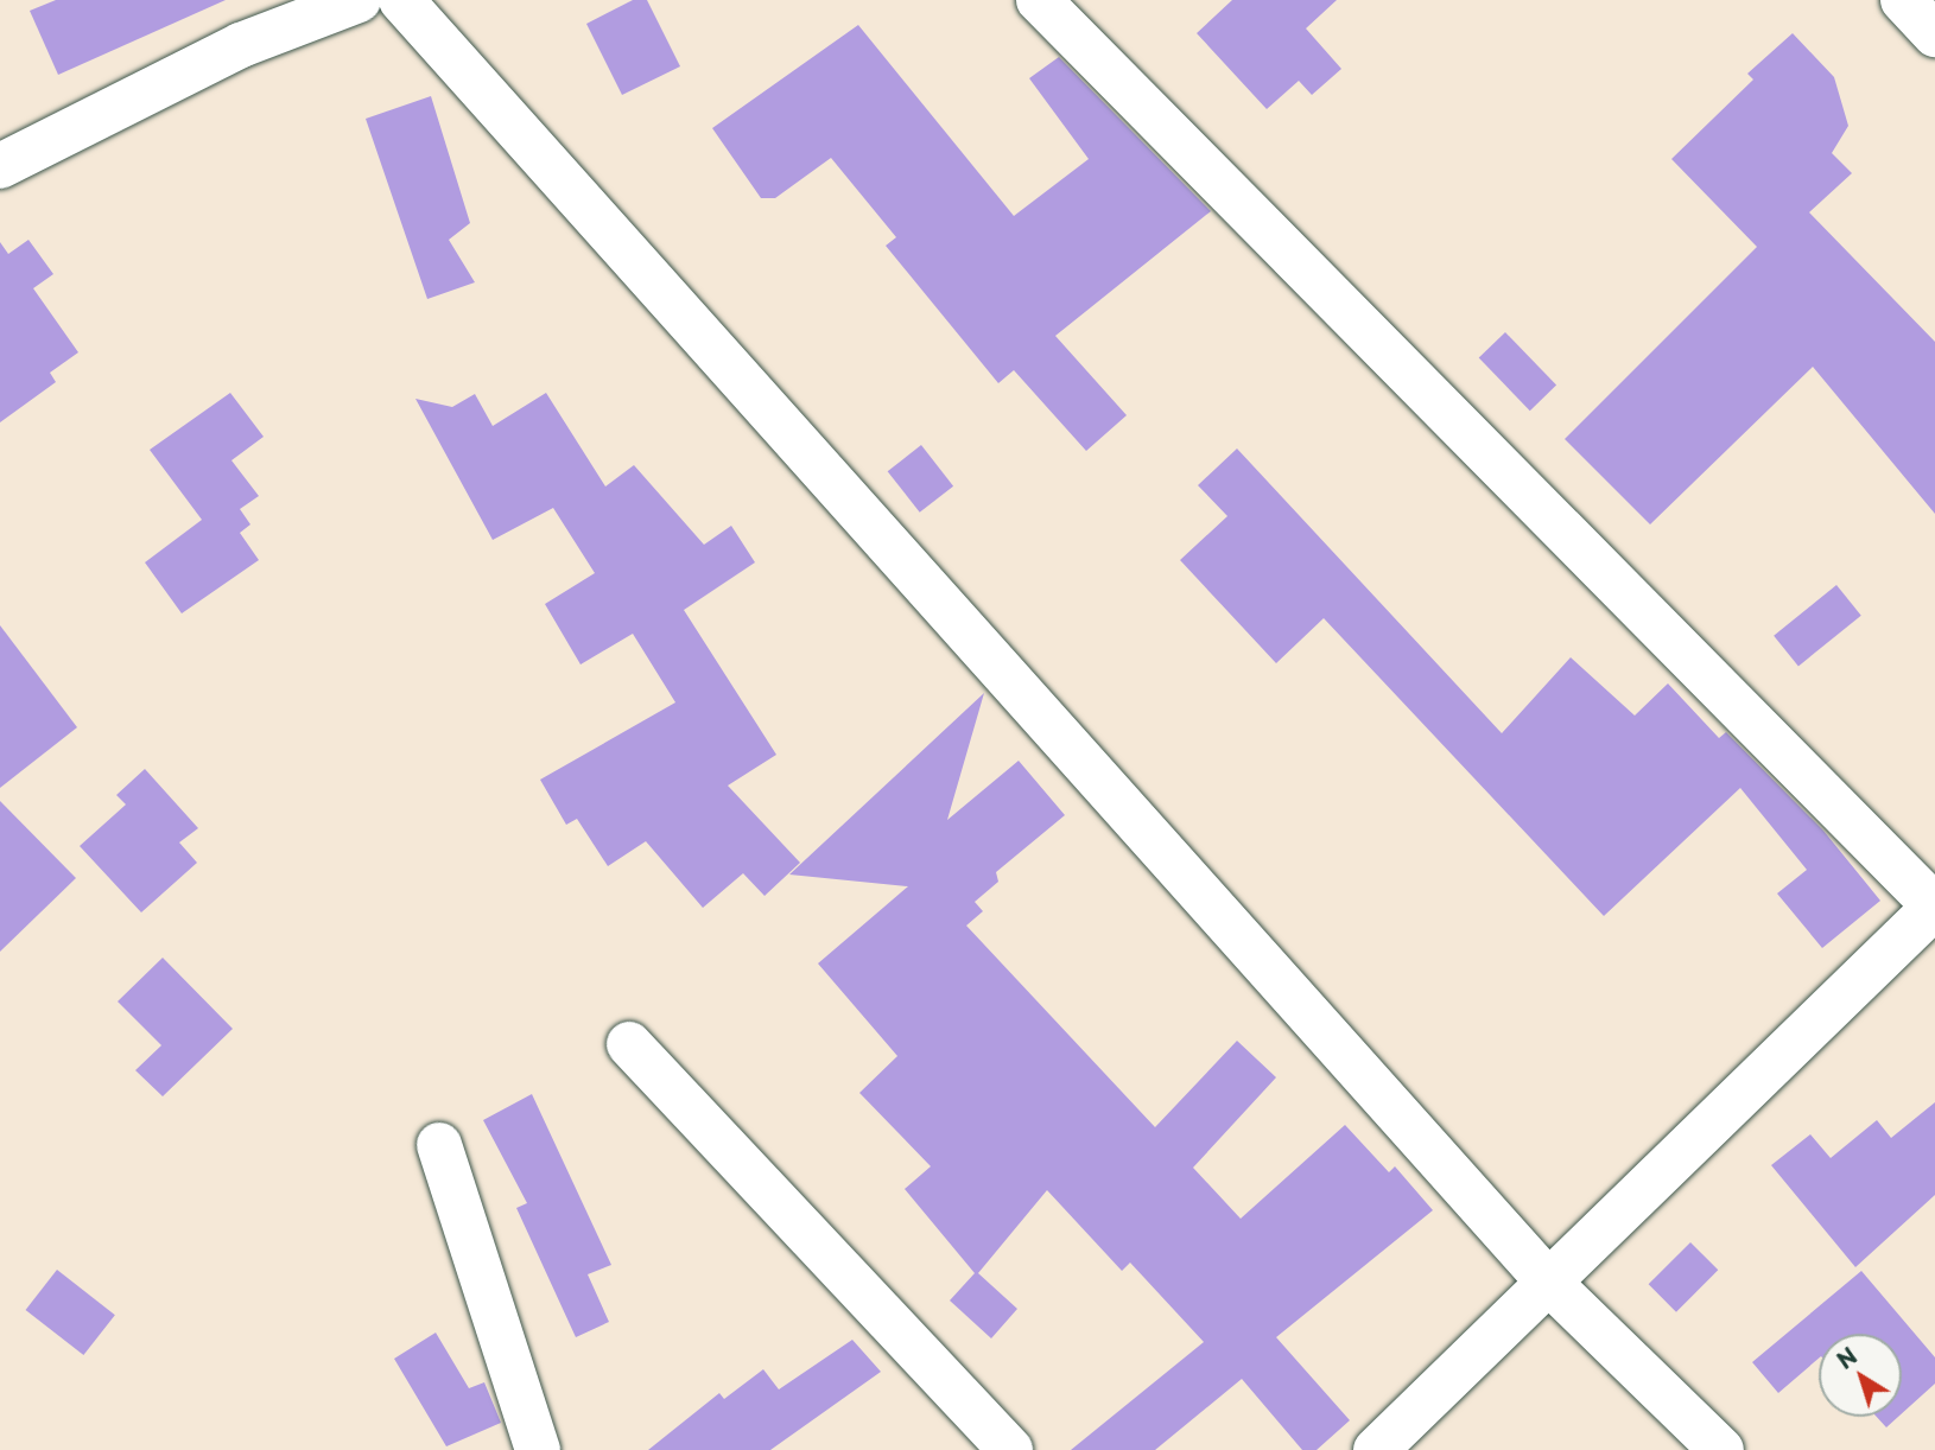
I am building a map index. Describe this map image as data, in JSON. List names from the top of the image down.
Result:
{
  "north": "top left"
}
